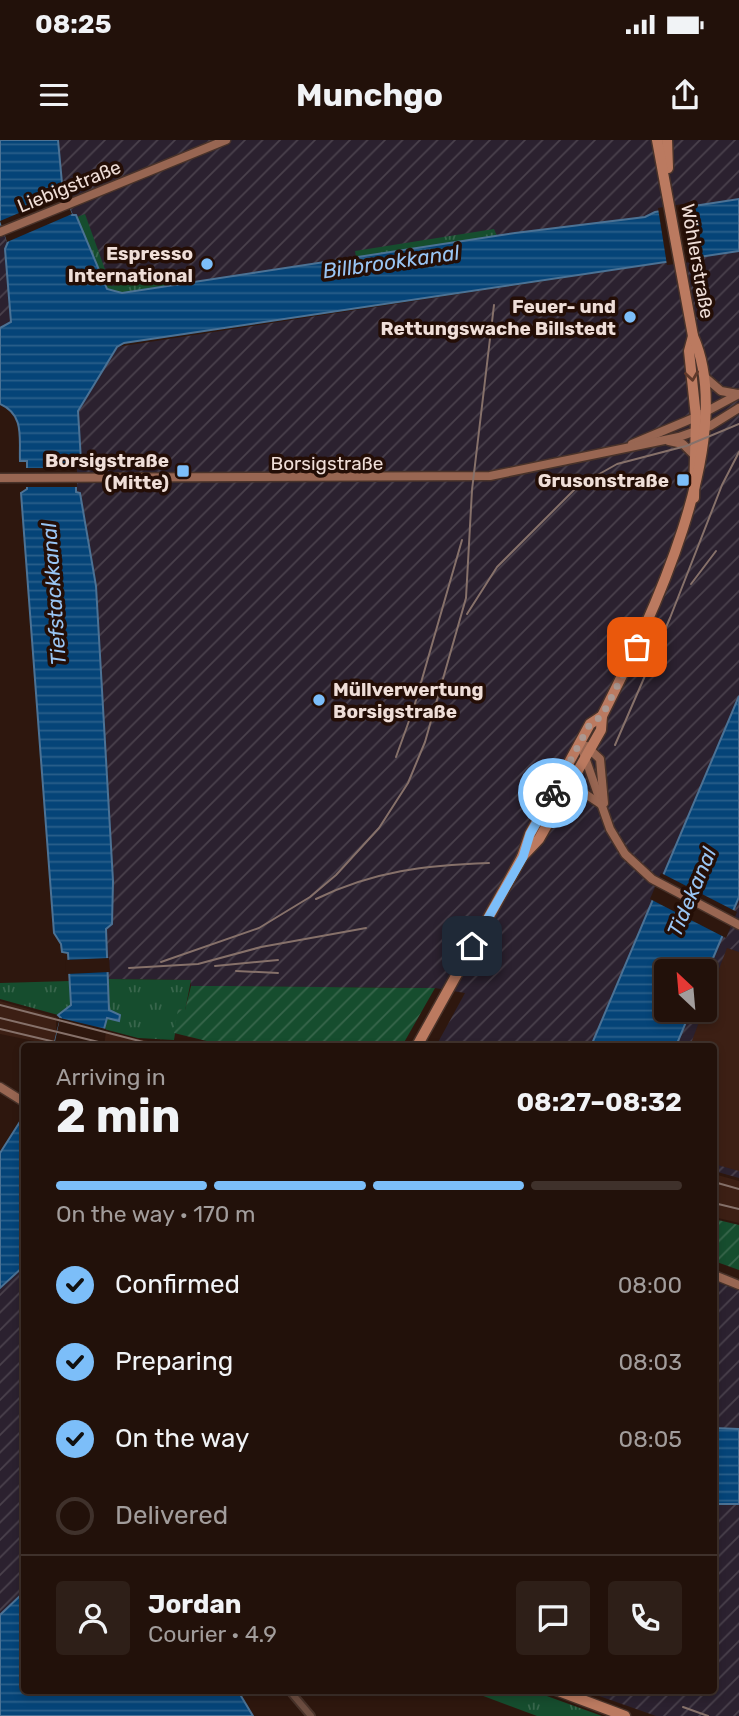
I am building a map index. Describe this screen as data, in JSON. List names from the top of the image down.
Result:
{
  "streets": {
    "main road": ["Liebigstraße", "Wöhlerstraße", "Borsigstraße"]
  },
  "crossings": [
    ["Wöhlerstraße", "Borsigstraße"]
  ],
  "water": ["Billbrookkanal", "Tiefstackkanal", "Tidekanal"],
  "places": {
    "other": ["Espresso International", "Feuer- und Rettungswache Billstedt", "Müllverwertung Borsigstraße"],
    "transit": ["Borsigstraße (Mitte)", "Grusonstraße"]
  },
  "north": "top left",
  "page": {
    "status": "08:25",
    "header": "Munchgo",
    "heading": ["2 min", "Arriving in", "08:27–08:32"],
    "panel": ["Jordan", "Courier · 4.9"],
    "bar": "On the way · 170 m",
    "list": [
      ["Confirmed", "08:00"],
      ["Preparing", "08:03"],
      ["On the way", "08:05"],
      "Delivered"
    ]
  }
}
